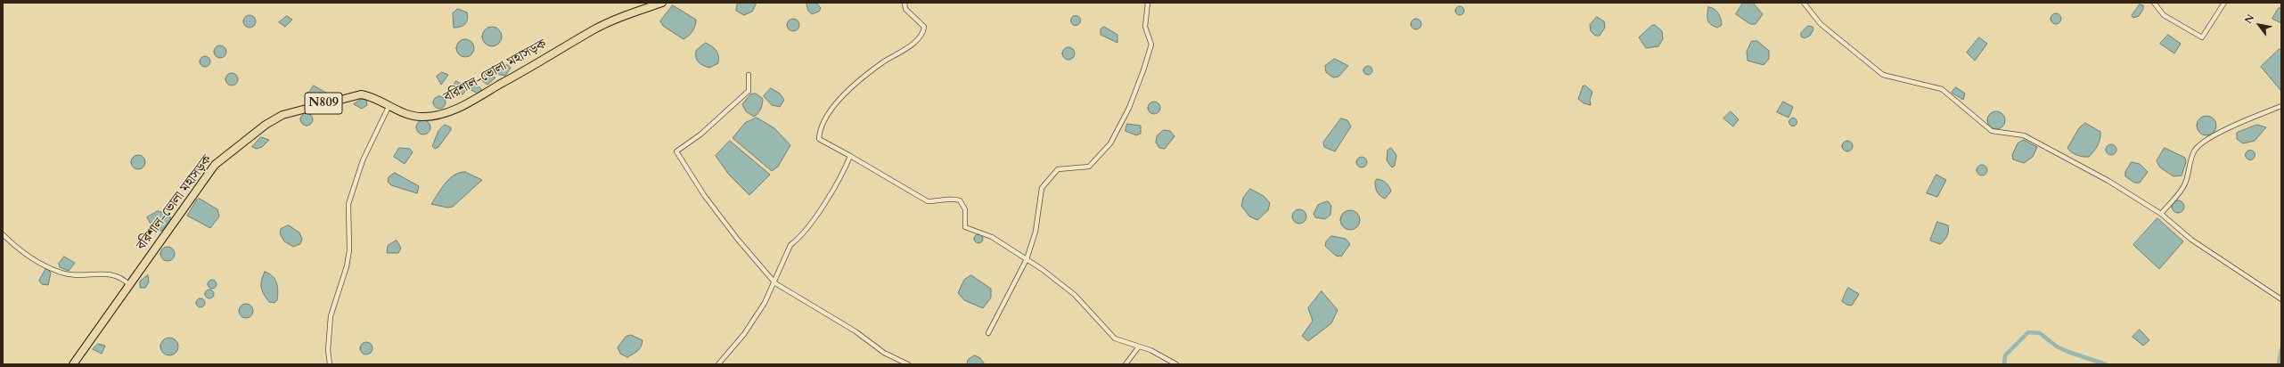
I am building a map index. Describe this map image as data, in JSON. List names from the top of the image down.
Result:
{
  "streets": {
    "highway": ["বরিশাল-ভোলা মহাসড়ক", "N809"]
  },
  "north": "top left"
}
